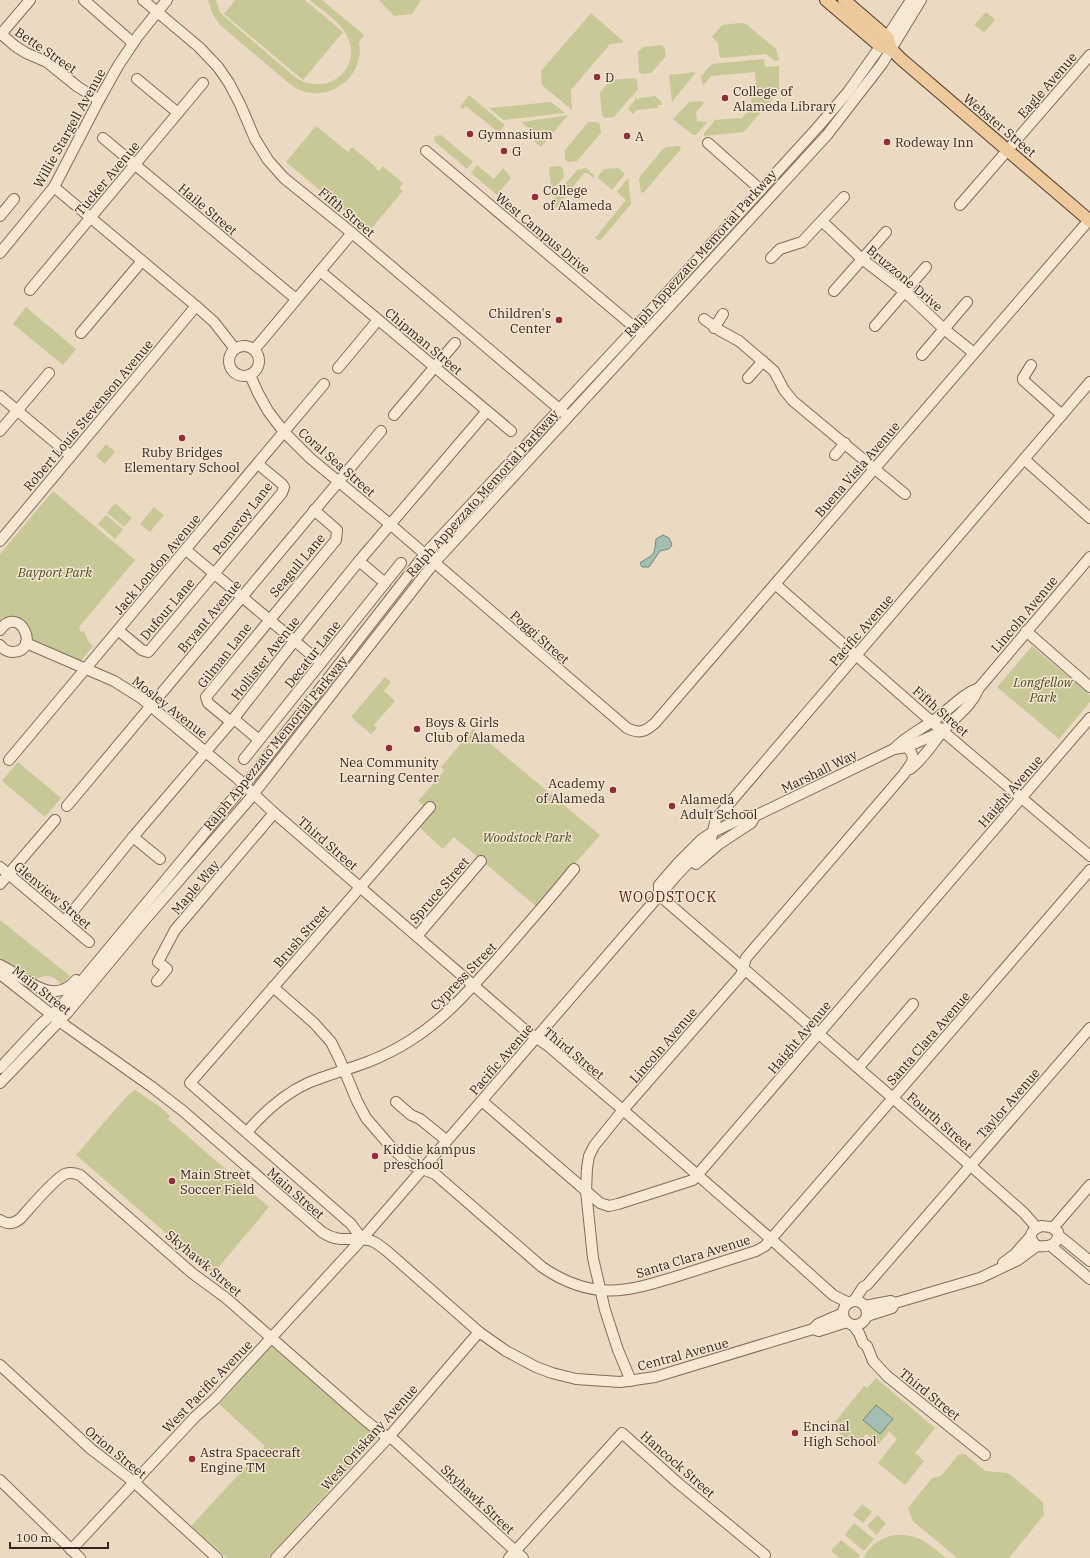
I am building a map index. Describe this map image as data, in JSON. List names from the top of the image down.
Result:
{
  "streets": {
    "main road": ["Webster Street"],
    "street": [
      "Bette Street",
      "Eagle Avenue",
      "Willie Stargell Avenue",
      "Tucker Avenue",
      "Haile Street",
      "Fifth Street",
      "West Campus Drive",
      "Ralph Appezzato Memorial Parkway",
      "Bruzzone Drive",
      "Chipman Street",
      "Robert Louis Stevenson Avenue",
      "Coral Sea Street",
      "Buena Vista Avenue",
      "Pomeroy Lane",
      "Jack London Avenue",
      "Seagull Lane",
      "Dufour Lane",
      "Lincoln Avenue",
      "Bryant Avenue",
      "Pacific Avenue",
      "Poggi Street",
      "Decatur Lane",
      "Gilman Lane",
      "Hollister Avenue",
      "Mosley Avenue",
      "Marshall Way",
      "Haight Avenue",
      "Third Street",
      "Maple Way",
      "Spruce Street",
      "Glenview Street",
      "Brush Street",
      "Cypress Street",
      "Main Street",
      "Santa Clara Avenue",
      "Taylor Avenue",
      "Fourth Street",
      "Skyhawk Street",
      "Central Avenue",
      "West Pacific Avenue",
      "West Oriskany Avenue",
      "Orion Street",
      "Hancock Street"
    ]
  },
  "crossings": [
    ["Bette Street", "Willie Stargell Avenue"],
    ["Eagle Avenue", "Webster Street"],
    ["Webster Street", "Ralph Appezzato Memorial Parkway"],
    ["Webster Street", "Buena Vista Avenue"],
    ["Willie Stargell Avenue", "Fifth Street"],
    ["Tucker Avenue", "Haile Street"],
    ["Fifth Street", "Ralph Appezzato Memorial Parkway"],
    ["Fifth Street", "Buena Vista Avenue"],
    ["Fifth Street", "Lincoln Avenue"],
    ["Fifth Street", "Pacific Avenue"],
    ["Fifth Street", "Marshall Way"],
    ["Fifth Street", "Haight Avenue"],
    ["West Campus Drive", "Ralph Appezzato Memorial Parkway"],
    ["Ralph Appezzato Memorial Parkway", "Coral Sea Street"],
    ["Ralph Appezzato Memorial Parkway", "Poggi Street"],
    ["Ralph Appezzato Memorial Parkway", "Mosley Avenue"],
    ["Ralph Appezzato Memorial Parkway", "Third Street"],
    ["Ralph Appezzato Memorial Parkway", "Main Street"],
    ["Bruzzone Drive", "Buena Vista Avenue"],
    ["Chipman Street", "Hollister Avenue"],
    ["Coral Sea Street", "Jack London Avenue"],
    ["Coral Sea Street", "Bryant Avenue"],
    ["Coral Sea Street", "Poggi Street"],
    ["Coral Sea Street", "Hollister Avenue"],
    ["Buena Vista Avenue", "Poggi Street"],
    ["Pomeroy Lane", "Jack London Avenue"],
    ["Pomeroy Lane", "Dufour Lane"],
    ["Jack London Avenue", "Dufour Lane"],
    ["Jack London Avenue", "Mosley Avenue"],
    ["Seagull Lane", "Bryant Avenue"],
    ["Seagull Lane", "Gilman Lane"],
    ["Lincoln Avenue", "Marshall Way"],
    ["Lincoln Avenue", "Haight Avenue"],
    ["Lincoln Avenue", "Third Street"],
    ["Lincoln Avenue", "Santa Clara Avenue"],
    ["Lincoln Avenue", "Fourth Street"],
    ["Lincoln Avenue", "Central Avenue"],
    ["Bryant Avenue", "Mosley Avenue"],
    ["Pacific Avenue", "Marshall Way"],
    ["Pacific Avenue", "Haight Avenue"],
    ["Pacific Avenue", "Third Street"],
    ["Pacific Avenue", "Main Street"],
    ["Pacific Avenue", "Santa Clara Avenue"],
    ["Pacific Avenue", "Fourth Street"],
    ["Pacific Avenue", "Central Avenue"],
    ["Pacific Avenue", "West Pacific Avenue"],
    ["Gilman Lane", "Hollister Avenue"],
    ["Hollister Avenue", "Mosley Avenue"],
    ["Hollister Avenue", "Glenview Street"],
    ["Mosley Avenue", "Third Street"],
    ["Haight Avenue", "Third Street"],
    ["Haight Avenue", "Fourth Street"],
    ["Third Street", "Maple Way"],
    ["Third Street", "Spruce Street"],
    ["Third Street", "Brush Street"],
    ["Third Street", "Cypress Street"],
    ["Third Street", "Santa Clara Avenue"],
    ["Third Street", "Taylor Avenue"],
    ["Third Street", "Central Avenue"],
    ["Brush Street", "Main Street"],
    ["Brush Street", "Santa Clara Avenue"],
    ["Cypress Street", "Main Street"],
    ["Cypress Street", "Santa Clara Avenue"],
    ["Main Street", "Central Avenue"],
    ["Main Street", "West Pacific Avenue"],
    ["Santa Clara Avenue", "Fourth Street"],
    ["Taylor Avenue", "Fourth Street"],
    ["Taylor Avenue", "Central Avenue"],
    ["Fourth Street", "Central Avenue"],
    ["Skyhawk Street", "West Pacific Avenue"],
    ["Skyhawk Street", "West Oriskany Avenue"],
    ["Skyhawk Street", "Hancock Street"],
    ["Central Avenue", "West Pacific Avenue"],
    ["Central Avenue", "West Oriskany Avenue"],
    ["West Pacific Avenue", "Orion Street"]
  ],
  "districts": ["WOODSTOCK"],
  "parks": ["Bayport Park", "Longfellow Park", "Woodstock Park"],
  "places": [
    "D",
    "College of Alameda Library",
    "Gymnasium",
    "A",
    "Rodeway Inn",
    "G",
    "College of Alameda",
    "Children's Center",
    "Ruby Bridges Elementary School",
    "Boys & Girls Club of Alameda",
    "Nea Community Learning Center",
    "Academy of Alameda",
    "Alameda Adult School",
    "Kiddie kampus preschool",
    "Main Street Soccer Field",
    "Encinal High School",
    "Astra Spacecraft Engine TM"
  ],
  "scale_bar": "100 m"
}
